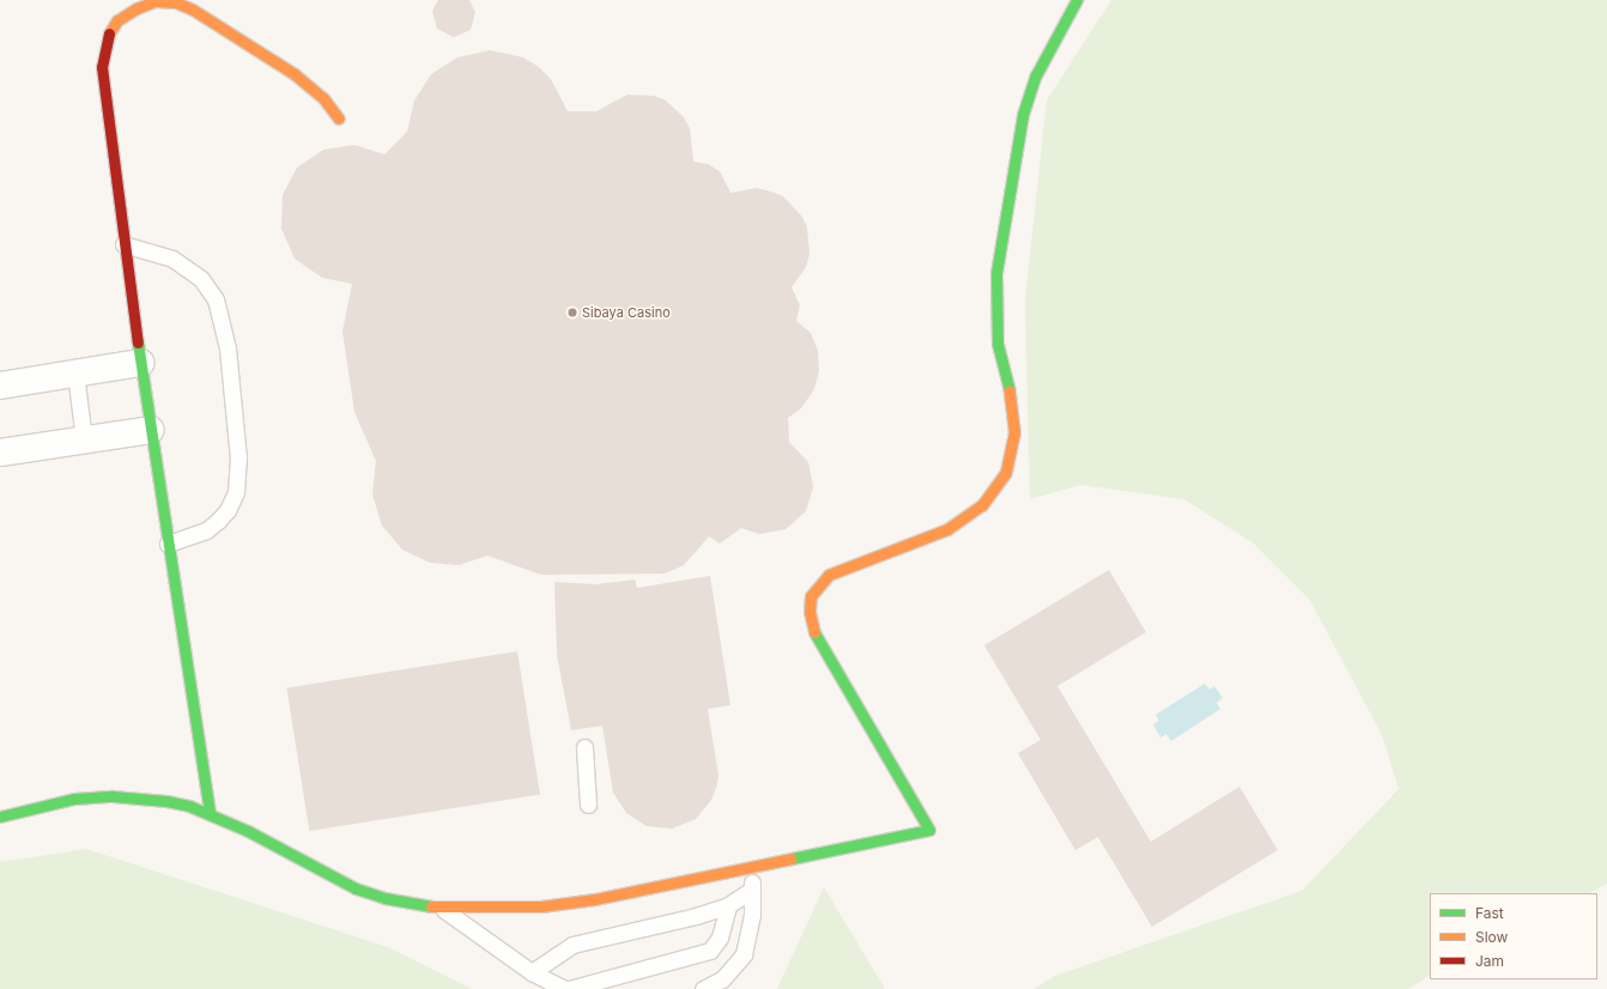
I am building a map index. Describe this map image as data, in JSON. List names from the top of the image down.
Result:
{
  "places": ["Sibaya Casino"],
  "legend": ["Fast", "Slow", "Jam"]
}
